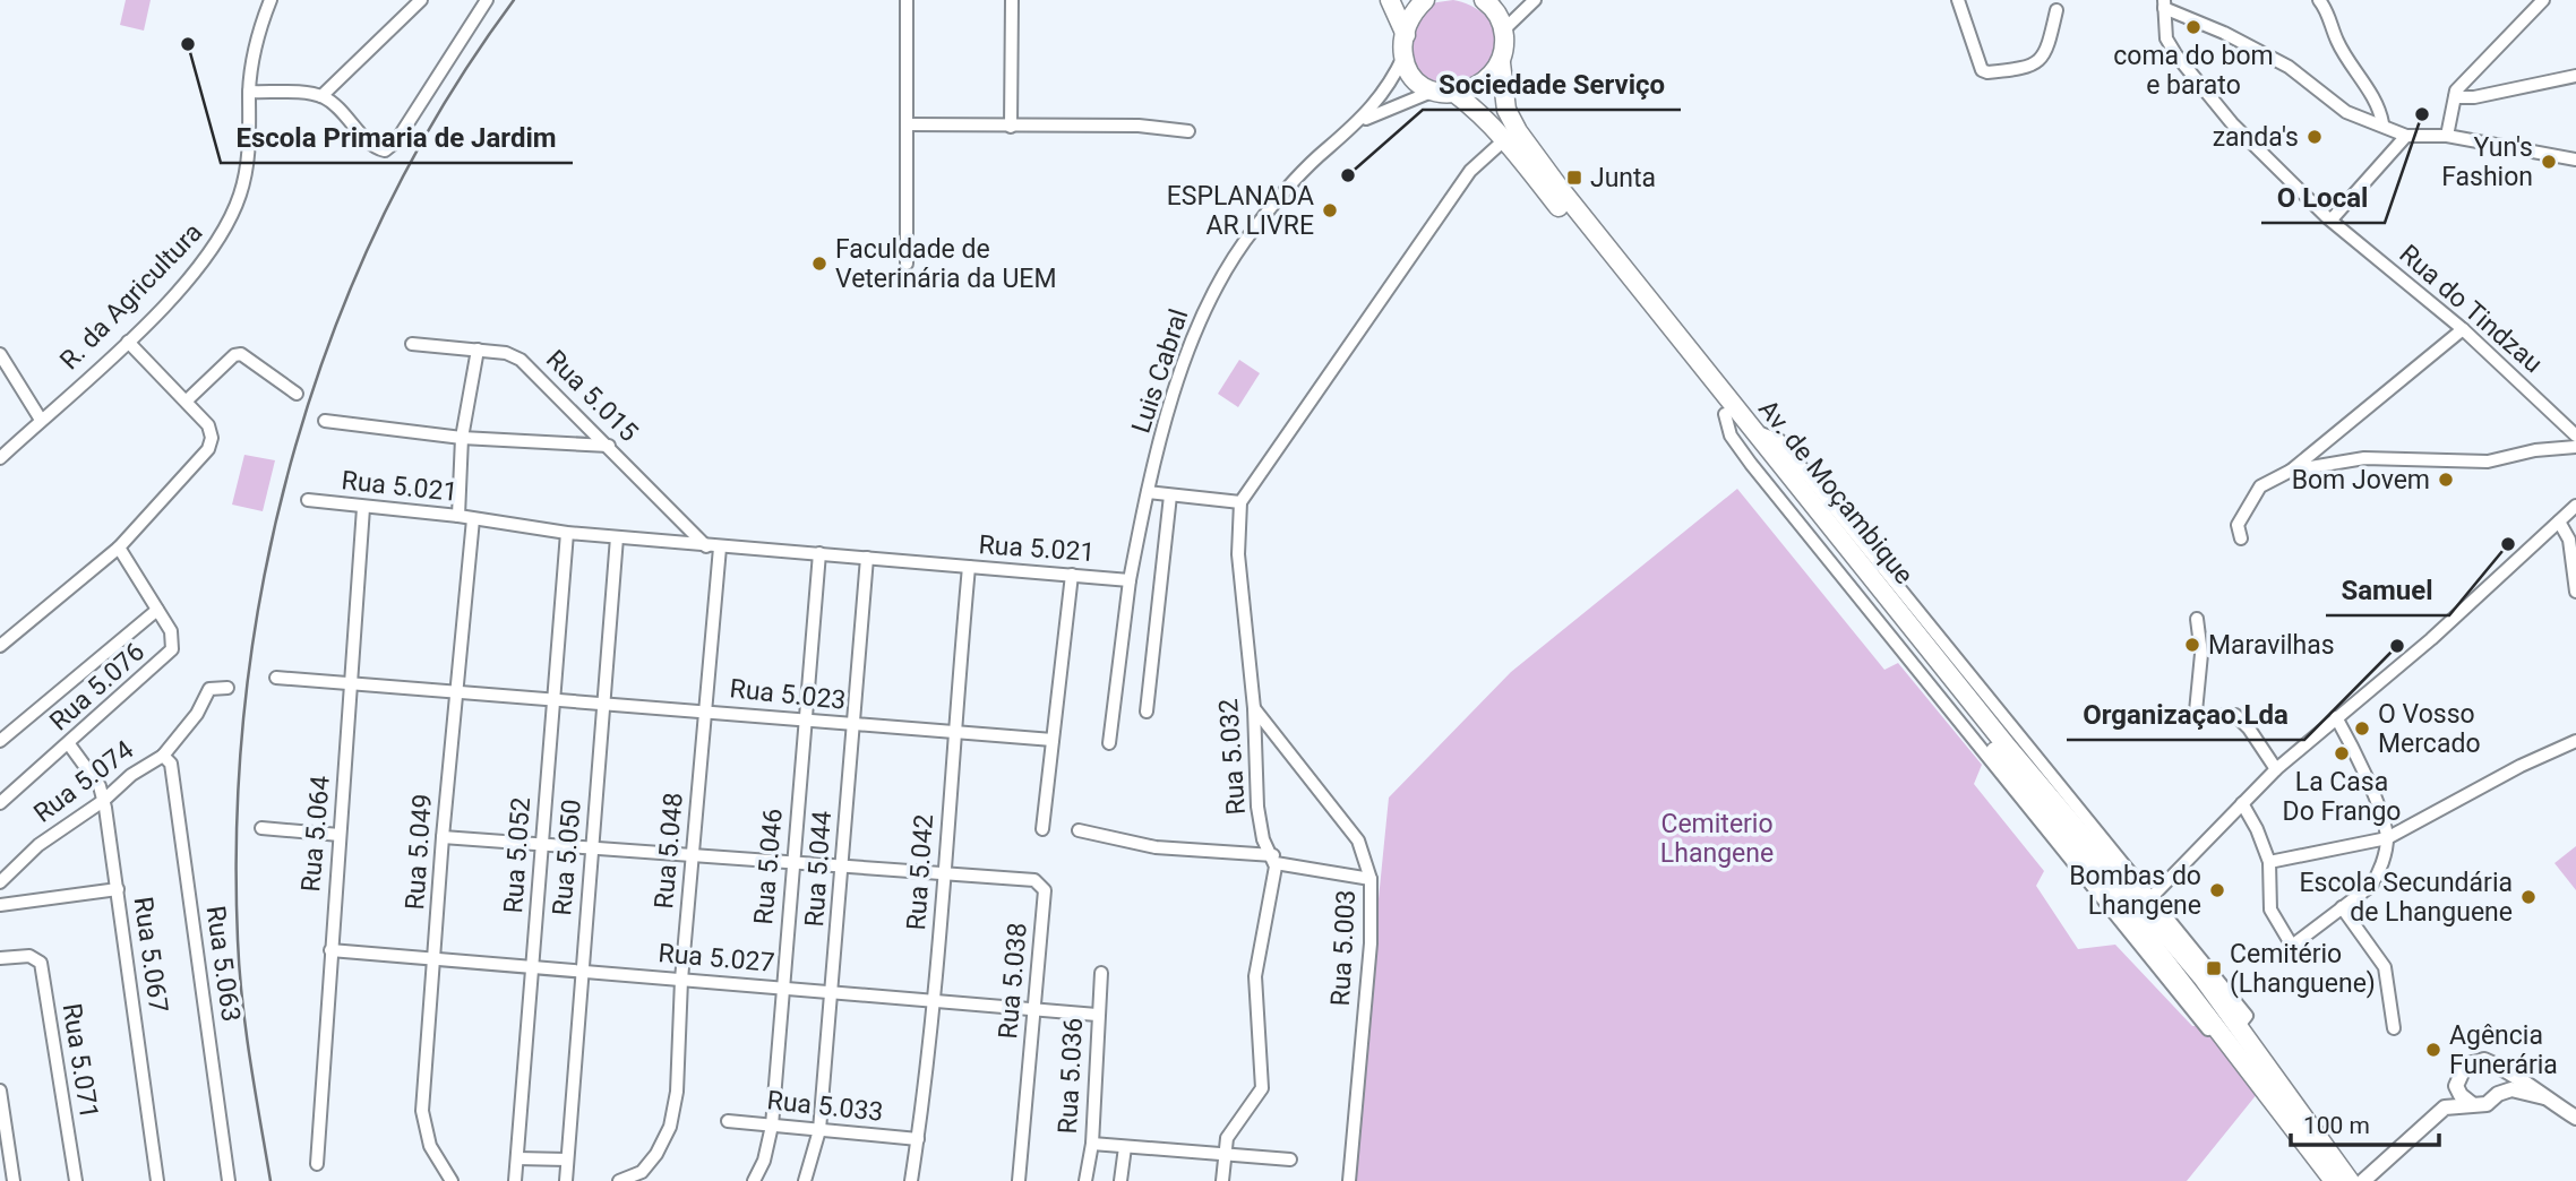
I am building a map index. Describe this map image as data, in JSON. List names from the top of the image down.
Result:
{
  "streets": {
    "highway": ["Av. de Moçambique"],
    "street": [
      "R. da Agricultura",
      "Rua do Tindzau",
      "Luis Cabral",
      "Rua 5.015",
      "Rua 5.021",
      "Rua 5.076",
      "Rua 5.023",
      "Rua 5.032",
      "Rua 5.074",
      "Rua 5.064",
      "Rua 5.048",
      "Rua 5.049",
      "Rua 5.052",
      "Rua 5.050",
      "Rua 5.046",
      "Rua 5.044",
      "Rua 5.042",
      "Rua 5.003",
      "Rua 5.067",
      "Rua 5.027",
      "Rua 5.063",
      "Rua 5.038",
      "Rua 5.071",
      "Rua 5.036",
      "Rua 5.033"
    ]
  },
  "crossings": [
    ["Luis Cabral", "Rua 5.021"],
    ["Rua 5.015", "Rua 5.021"],
    ["Rua 5.021", "Rua 5.064"],
    ["Rua 5.021", "Rua 5.048"],
    ["Rua 5.021", "Rua 5.049"],
    ["Rua 5.021", "Rua 5.052"],
    ["Rua 5.021", "Rua 5.050"],
    ["Rua 5.021", "Rua 5.046"],
    ["Rua 5.021", "Rua 5.044"],
    ["Rua 5.021", "Rua 5.042"],
    ["Rua 5.076", "Rua 5.067"],
    ["Rua 5.023", "Rua 5.064"],
    ["Rua 5.023", "Rua 5.048"],
    ["Rua 5.023", "Rua 5.049"],
    ["Rua 5.023", "Rua 5.052"],
    ["Rua 5.023", "Rua 5.050"],
    ["Rua 5.023", "Rua 5.046"],
    ["Rua 5.023", "Rua 5.044"],
    ["Rua 5.023", "Rua 5.042"],
    ["Rua 5.032", "Rua 5.003"],
    ["Rua 5.074", "Rua 5.067"],
    ["Rua 5.074", "Rua 5.063"],
    ["Rua 5.064", "Rua 5.027"],
    ["Rua 5.048", "Rua 5.027"],
    ["Rua 5.049", "Rua 5.027"],
    ["Rua 5.052", "Rua 5.027"],
    ["Rua 5.050", "Rua 5.027"],
    ["Rua 5.046", "Rua 5.027"],
    ["Rua 5.046", "Rua 5.033"],
    ["Rua 5.044", "Rua 5.027"],
    ["Rua 5.044", "Rua 5.033"],
    ["Rua 5.042", "Rua 5.027"],
    ["Rua 5.042", "Rua 5.038"],
    ["Rua 5.042", "Rua 5.033"],
    ["Rua 5.027", "Rua 5.038"],
    ["Rua 5.027", "Rua 5.036"]
  ],
  "parks": ["Cemiterio Lhangene"],
  "places": {
    "other": [
      "coma do bom e barato",
      "Escola Primaria de Jardim",
      "O Local",
      "zanda's",
      "Yun's Fashion",
      "Sociedade Serviço",
      "ESPLANADA AR LIVRE",
      "Faculdade de Veterinária da UEM",
      "Bom Jovem",
      "Samuel",
      "Maravilhas",
      "Organizaçao.Lda",
      "O Vosso Mercado",
      "La Casa Do Frango",
      "Bombas do Lhangene",
      "Escola Secundária de Lhanguene",
      "Agência Funerária"
    ],
    "transit": ["Junta", "Cemitério (Lhanguene)"]
  },
  "scale_bar": "100 m"
}
